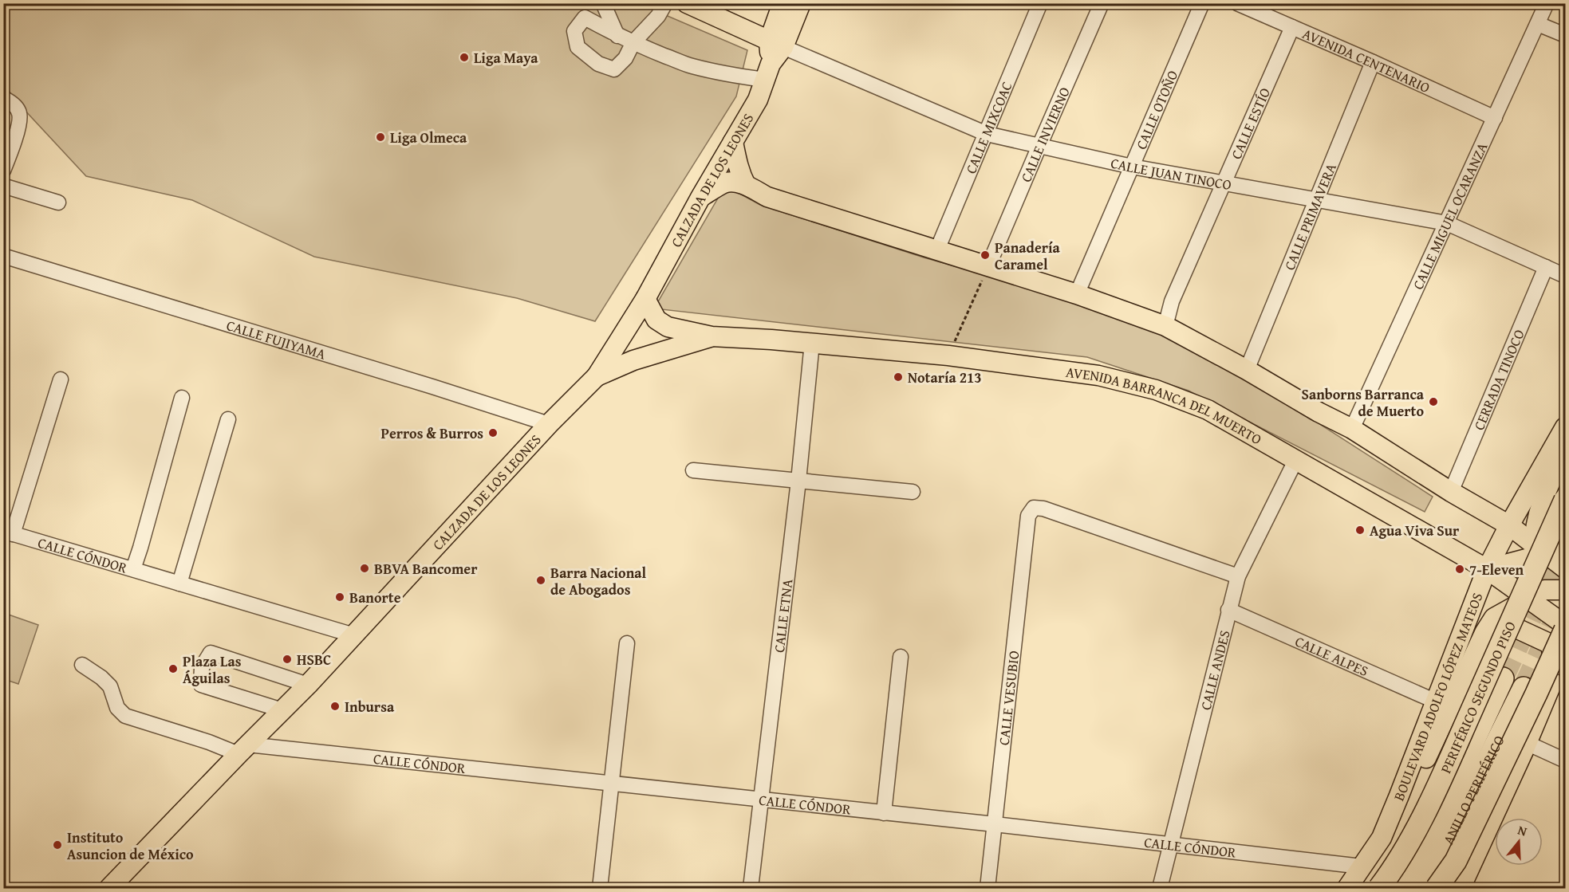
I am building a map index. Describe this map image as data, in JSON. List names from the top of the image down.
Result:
{
  "streets": {
    "highway": ["PERIFÉRICO SEGUNDO PISO", "ANILLO PERIFÉRICO"],
    "main road": ["CALZADA DE LOS LEONES", "AVENIDA BARRANCA DEL MUERTO", "BOULEVARD ADOLFO LÓPEZ MATEOS"],
    "street": [
      "AVENIDA CENTENARIO",
      "CALLE OTOÑO",
      "CALLE ESTÍO",
      "CALLE MIXCOAC",
      "CALLE INVIERNO",
      "CALLE JUAN TINOCO",
      "CALLE PRIMAVERA",
      "CALLE MIGUEL OCARANZA",
      "CALLE FUJIYAMA",
      "CERRADA TINOCO",
      "CALLE CÓNDOR",
      "CALLE ETNA",
      "CALLE ALPES",
      "CALLE ANDES",
      "CALLE VESUBIO"
    ]
  },
  "crossings": [
    ["AVENIDA CENTENARIO", "CALLE ESTÍO"],
    ["AVENIDA CENTENARIO", "CALLE PRIMAVERA"],
    ["AVENIDA CENTENARIO", "CALLE MIGUEL OCARANZA"],
    ["CALLE OTOÑO", "CALLE JUAN TINOCO"],
    ["CALLE ESTÍO", "CALLE JUAN TINOCO"],
    ["CALLE MIXCOAC", "CALLE JUAN TINOCO"],
    ["CALLE INVIERNO", "CALLE JUAN TINOCO"],
    ["CALLE JUAN TINOCO", "CALZADA DE LOS LEONES"],
    ["CALLE JUAN TINOCO", "CALLE PRIMAVERA"],
    ["CALLE JUAN TINOCO", "CALLE MIGUEL OCARANZA"],
    ["CALLE JUAN TINOCO", "CERRADA TINOCO"],
    ["CALZADA DE LOS LEONES", "CALLE FUJIYAMA"],
    ["CALZADA DE LOS LEONES", "AVENIDA BARRANCA DEL MUERTO"],
    ["CALZADA DE LOS LEONES", "CALLE CÓNDOR"],
    ["AVENIDA BARRANCA DEL MUERTO", "CALLE ETNA"],
    ["AVENIDA BARRANCA DEL MUERTO", "CALLE ANDES"],
    ["AVENIDA BARRANCA DEL MUERTO", "BOULEVARD ADOLFO LÓPEZ MATEOS"],
    ["CALLE CÓNDOR", "CALLE ETNA"],
    ["CALLE CÓNDOR", "CALLE ANDES"],
    ["CALLE CÓNDOR", "BOULEVARD ADOLFO LÓPEZ MATEOS"],
    ["CALLE CÓNDOR", "CALLE VESUBIO"],
    ["CALLE ALPES", "CALLE ANDES"],
    ["CALLE ALPES", "BOULEVARD ADOLFO LÓPEZ MATEOS"],
    ["CALLE ANDES", "CALLE VESUBIO"]
  ],
  "places": [
    "Liga Maya",
    "Liga Olmeca",
    "Panadería Caramel",
    "Notaría 213",
    "Sanborns Barranca de Muerto",
    "Perros & Burros",
    "Agua Viva Sur",
    "BBVA Bancomer",
    "7-Eleven",
    "Barra Nacional de Abogados",
    "Banorte",
    "HSBC",
    "Plaza Las Águilas",
    "Inbursa",
    "Instituto Asuncion de México"
  ],
  "north": "top"
}
